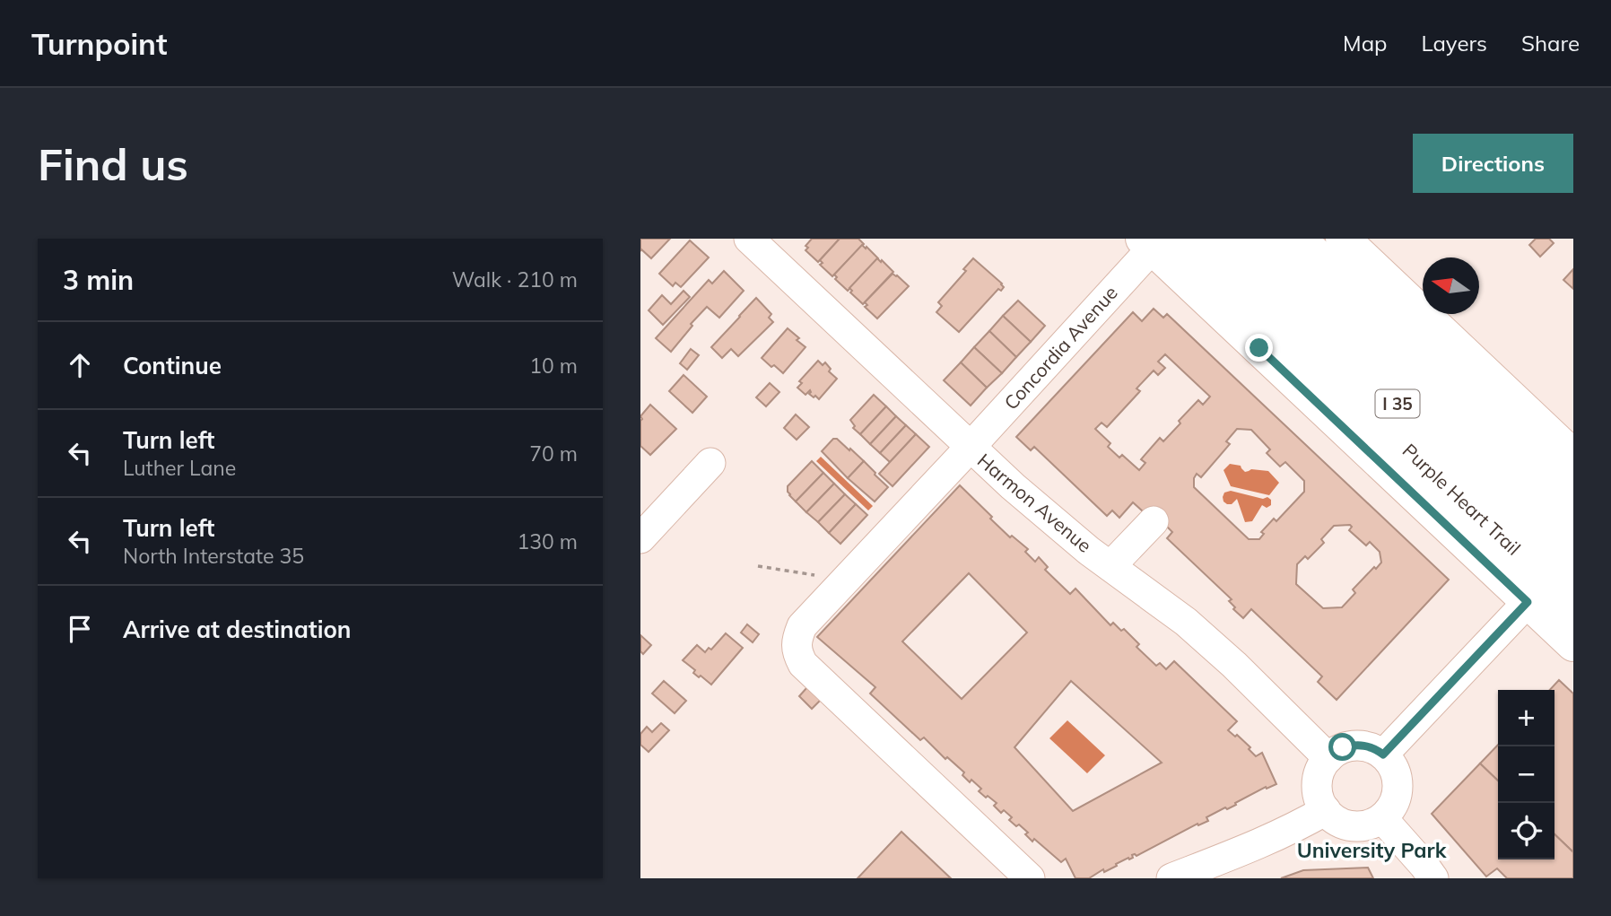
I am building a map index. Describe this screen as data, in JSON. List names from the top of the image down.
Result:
{
  "streets": {
    "main road": ["I 35", "Purple Heart Trail"],
    "street": ["Concordia Avenue", "Harmon Avenue"]
  },
  "crossings": [
    ["Concordia Avenue", "Purple Heart Trail"],
    ["Concordia Avenue", "Harmon Avenue"]
  ],
  "districts": ["University Park"],
  "north": "left",
  "page": {
    "header": "Turnpoint",
    "nav": ["Map", "Layers", "Share"],
    "buttons": "Directions",
    "title": "Find us",
    "heading": ["3 min", "Walk · 210 m"],
    "list": [
      ["Continue", "10 m"],
      ["Turn left", "Luther Lane", "70 m"],
      ["Turn left", "North Interstate 35", "130 m"],
      "Arrive at destination"
    ],
    "map_buttons": ["+", "−"]
  }
}
